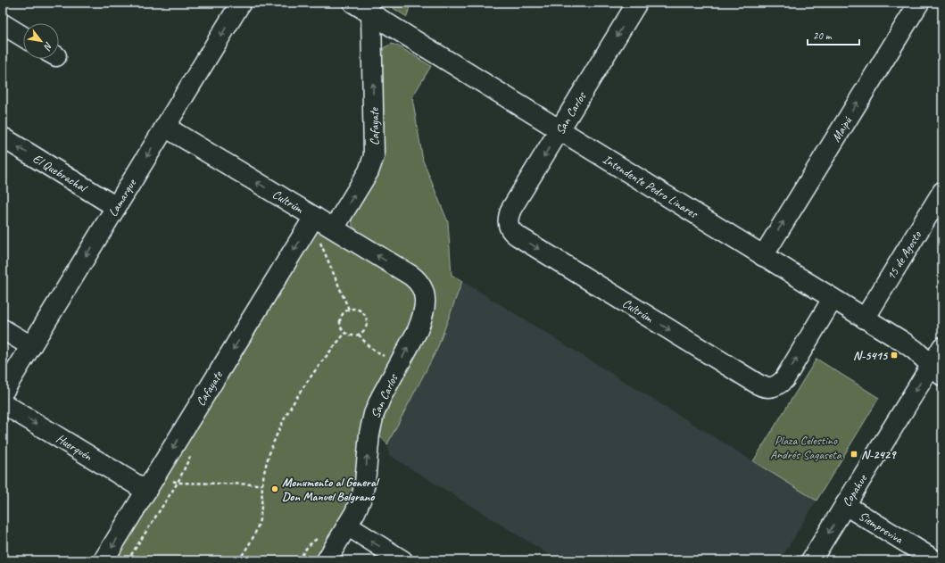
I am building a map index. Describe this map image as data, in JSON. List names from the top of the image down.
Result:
{
  "streets": {
    "street": [
      "San Carlos",
      "Cafayate",
      "Maipú",
      "El Quebrachal",
      "Intendente Pedro Linares",
      "Lamarque",
      "Cultrúm",
      "15 de Agosto",
      "Huerquén",
      "Copahue",
      "Siempreviva"
    ]
  },
  "crossings": [
    ["San Carlos", "Intendente Pedro Linares"],
    ["San Carlos", "Cultrúm"],
    ["Cafayate", "Intendente Pedro Linares"],
    ["Cafayate", "Cultrúm"],
    ["Cafayate", "Huerquén"],
    ["Maipú", "Intendente Pedro Linares"],
    ["El Quebrachal", "Lamarque"],
    ["Intendente Pedro Linares", "Cultrúm"],
    ["Intendente Pedro Linares", "15 de Agosto"],
    ["Intendente Pedro Linares", "Copahue"],
    ["Lamarque", "Cultrúm"],
    ["Copahue", "Siempreviva"]
  ],
  "one_way": [
    "Maipú",
    "El Quebrachal",
    "Lamarque",
    "Huerquén",
    "Copahue"
  ],
  "parks": ["Plaza Celestino Andrés Sagaseta"],
  "places": {
    "transit": ["N-5415", "N-2429"],
    "other": ["Monumento al General Don Manuel Belgrano"]
  },
  "scale_bar": "20 m",
  "north": "bottom right"
}
